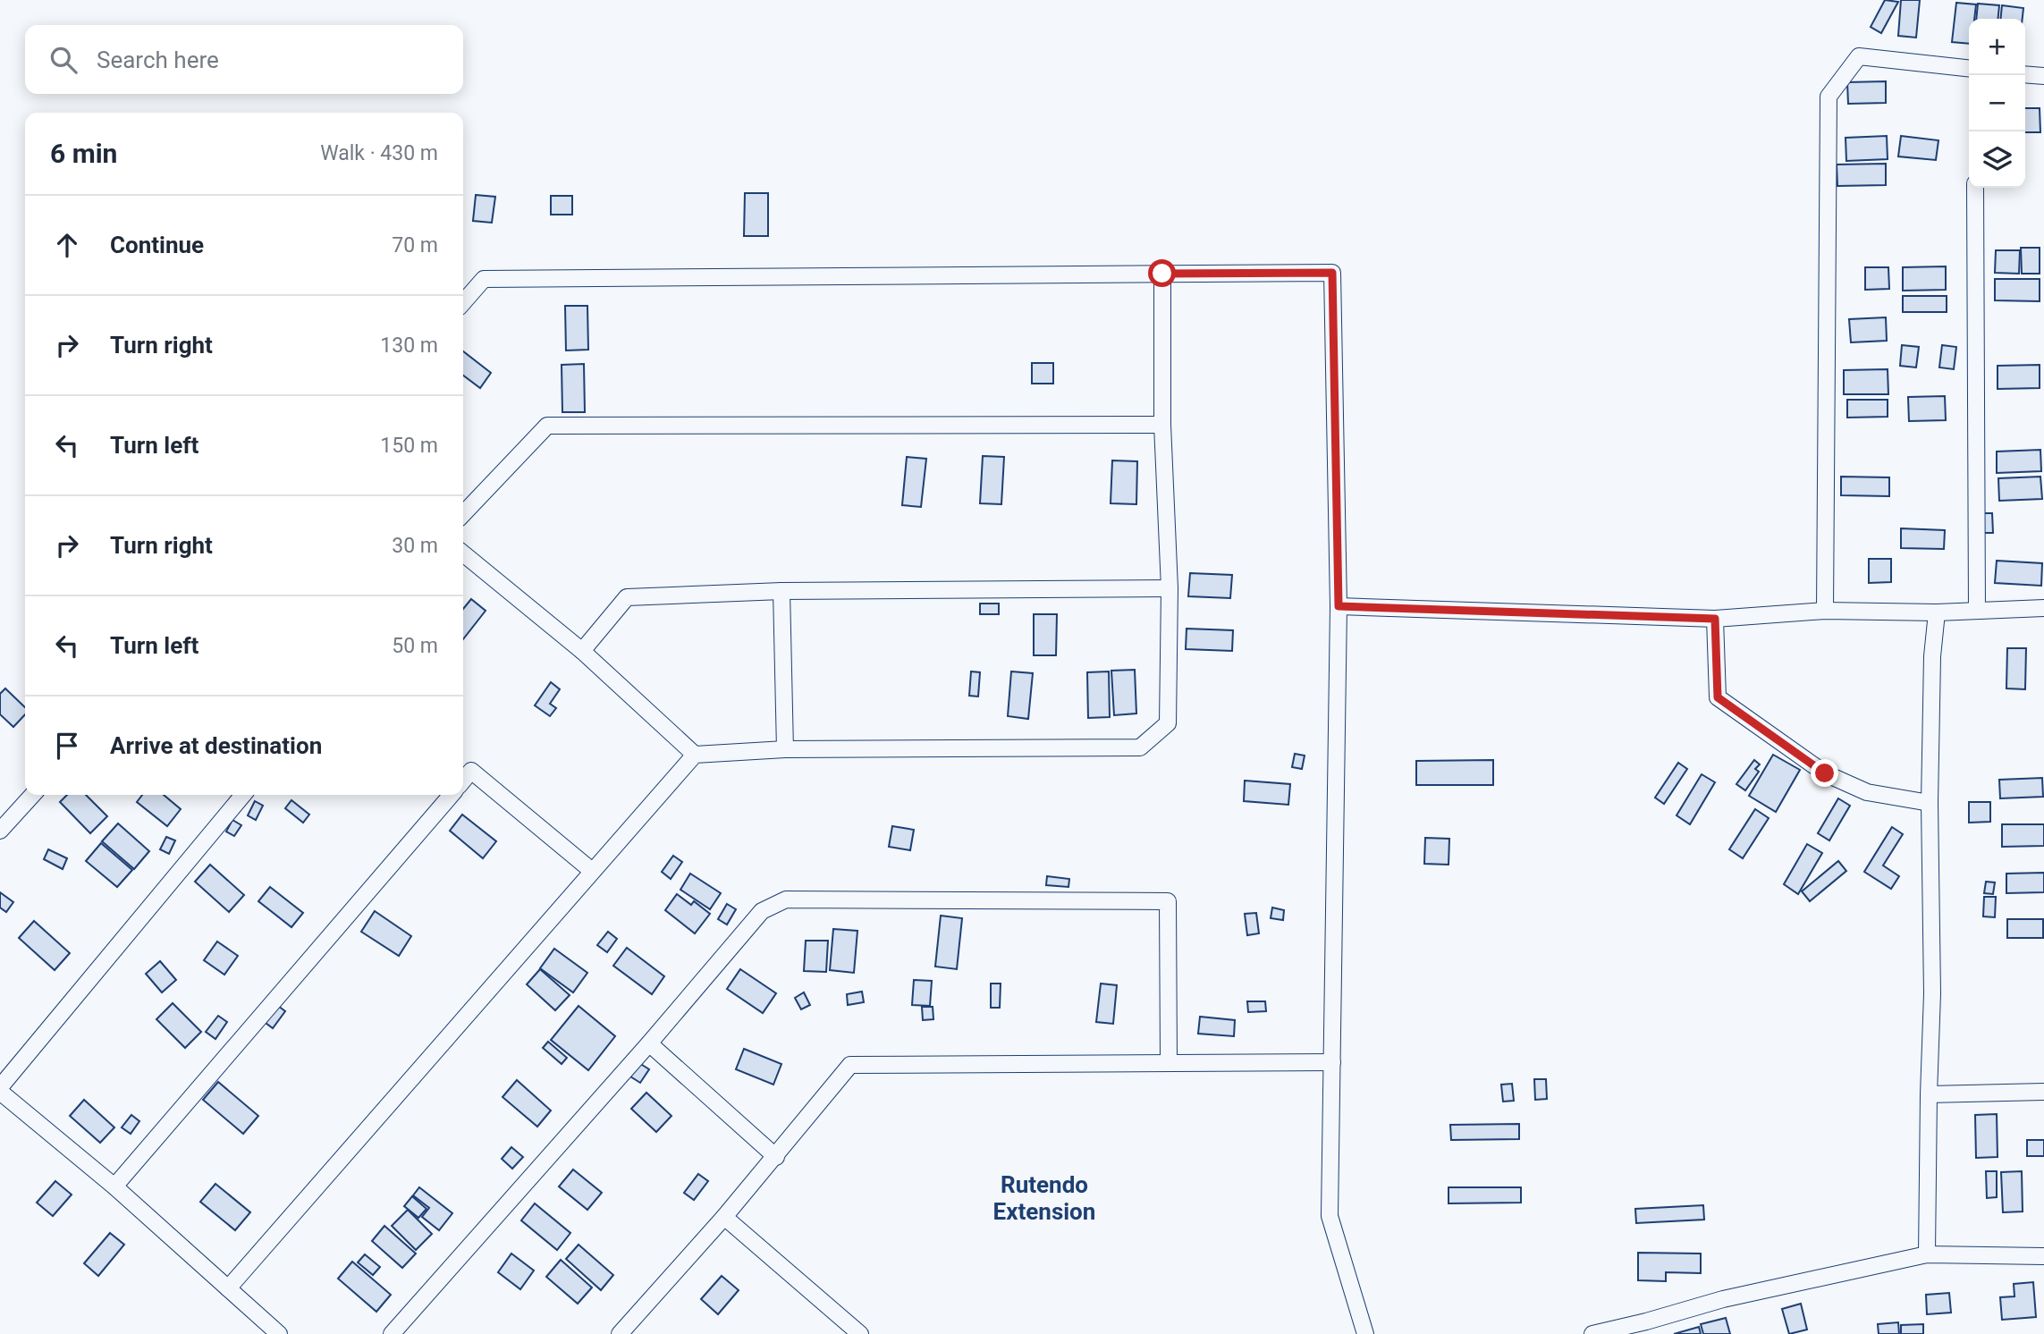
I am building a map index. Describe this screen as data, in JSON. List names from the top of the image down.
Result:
{
  "districts": ["Rutendo Extension"],
  "page": {
    "map_buttons": ["+", "−"],
    "search": "Search here",
    "heading": ["6 min", "Walk · 430 m"],
    "list": [
      ["Continue", "70 m"],
      ["Turn right", "130 m"],
      ["Turn left", "150 m"],
      ["Turn right", "30 m"],
      ["Turn left", "50 m"],
      "Arrive at destination"
    ]
  }
}
